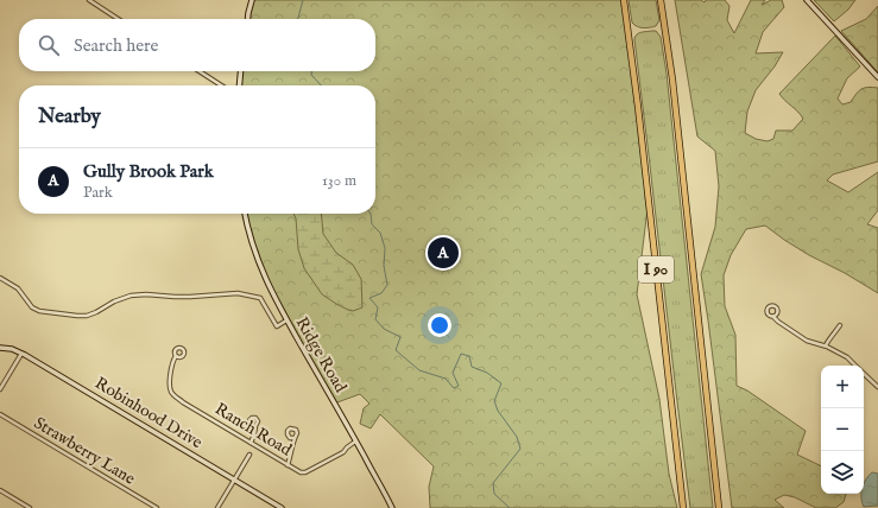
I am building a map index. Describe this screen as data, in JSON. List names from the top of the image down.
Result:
{
  "streets": {
    "highway": ["I 90"],
    "main road": ["Ridge Road", "Robinhood Drive"],
    "street": ["Ranch Road", "Strawberry Lane"]
  },
  "crossings": [
    ["Ridge Road", "Ranch Road"]
  ],
  "page": {
    "search": "Search here",
    "heading": "Nearby",
    "list": [
      {
        "mark": "A",
        "name": "Gully Brook Park",
        "note": "Park",
        "value": "130 m"
      }
    ],
    "pins": "A",
    "map_buttons": ["+", "−"]
  }
}
